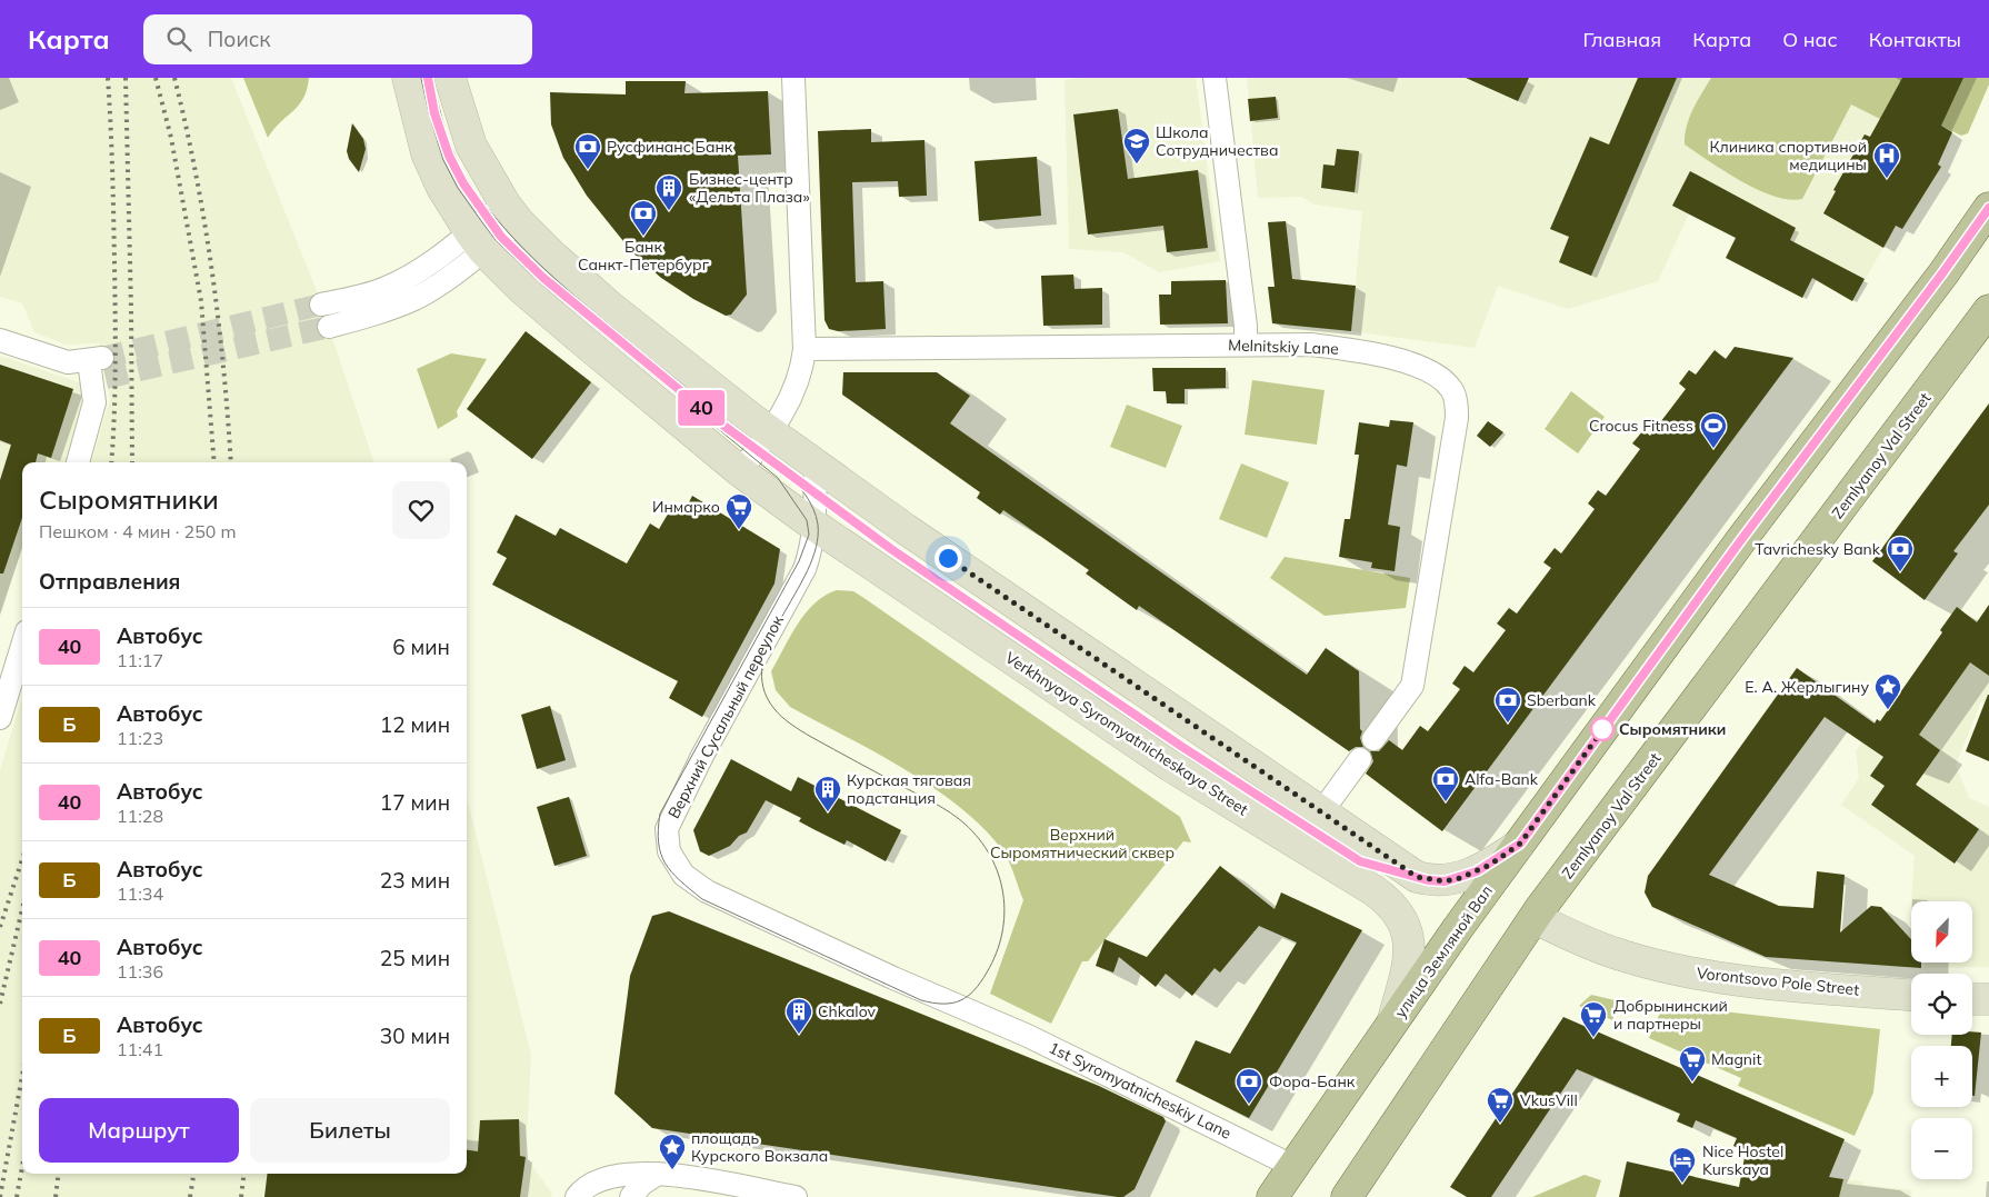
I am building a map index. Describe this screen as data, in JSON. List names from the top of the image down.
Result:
{
  "streets": {
    "main road": [
      "Zemlyanoy Val Street",
      "Verkhnyaya Syromyatnicheskaya Street",
      "улица Земляной Вал",
      "Vorontsovo Pole Street"
    ],
    "street": ["Melnitskiy Lane", "Верхний Сусальный переулок", "1st Syromyatnicheskiy Lane"]
  },
  "crossings": [
    ["Zemlyanoy Val Street", "Vorontsovo Pole Street"],
    ["Верхний Сусальный переулок", "Verkhnyaya Syromyatnicheskaya Street"],
    ["Верхний Сусальный переулок", "1st Syromyatnicheskiy Lane"],
    ["Verkhnyaya Syromyatnicheskaya Street", "улица Земляной Вал"]
  ],
  "parks": ["Верхний Сыромятнический сквер"],
  "places": {
    "school or university": ["Школа Сотрудничества"],
    "bank": [
      "Русфинанс Банк",
      "Банк Санкт-Петербург",
      "Tavrichesky Bank",
      "Sberbank",
      "Alfa-Bank",
      "Фора-Банк"
    ],
    "hospital": ["Клиника спортивной медицины"],
    "building": ["Бизнес-центр «Дельта Плаза»", "Курская тяговая подстанция", "Chkalov"],
    "sports": ["Crocus Fitness"],
    "supermarket": [
      "Инмарко",
      "Добрынинский и партнеры",
      "Magnit",
      "VkusVill"
    ],
    "place": ["Е. А. Жерлыгину", "площадь Курского Вокзала"],
    "other": ["Сыромятники"],
    "hotel": ["Nice Hostel Kurskaya"]
  },
  "lines": ["bus line 40"],
  "north": "bottom left",
  "page": {
    "header": "Карта",
    "search": "Поиск",
    "nav": [
      "Главная",
      "Карта",
      "О нас",
      "Контакты"
    ],
    "on_map": "40",
    "heading": [
      ["Сыромятники", "Пешком · 4 мин · 250 m"],
      "Отправления"
    ],
    "list": [
      {
        "mark": "40",
        "name": "Автобус",
        "note": "11:17",
        "value": "6 мин"
      },
      {
        "mark": "Б",
        "name": "Автобус",
        "note": "11:23",
        "value": "12 мин"
      },
      {
        "mark": "40",
        "name": "Автобус",
        "note": "11:28",
        "value": "17 мин"
      },
      {
        "mark": "Б",
        "name": "Автобус",
        "note": "11:34",
        "value": "23 мин"
      },
      {
        "mark": "40",
        "name": "Автобус",
        "note": "11:36",
        "value": "25 мин"
      },
      {
        "mark": "Б",
        "name": "Автобус",
        "note": "11:41",
        "value": "30 мин"
      }
    ],
    "map_buttons": ["+", "−"],
    "buttons": ["Маршрут", "Билеты"]
  }
}
